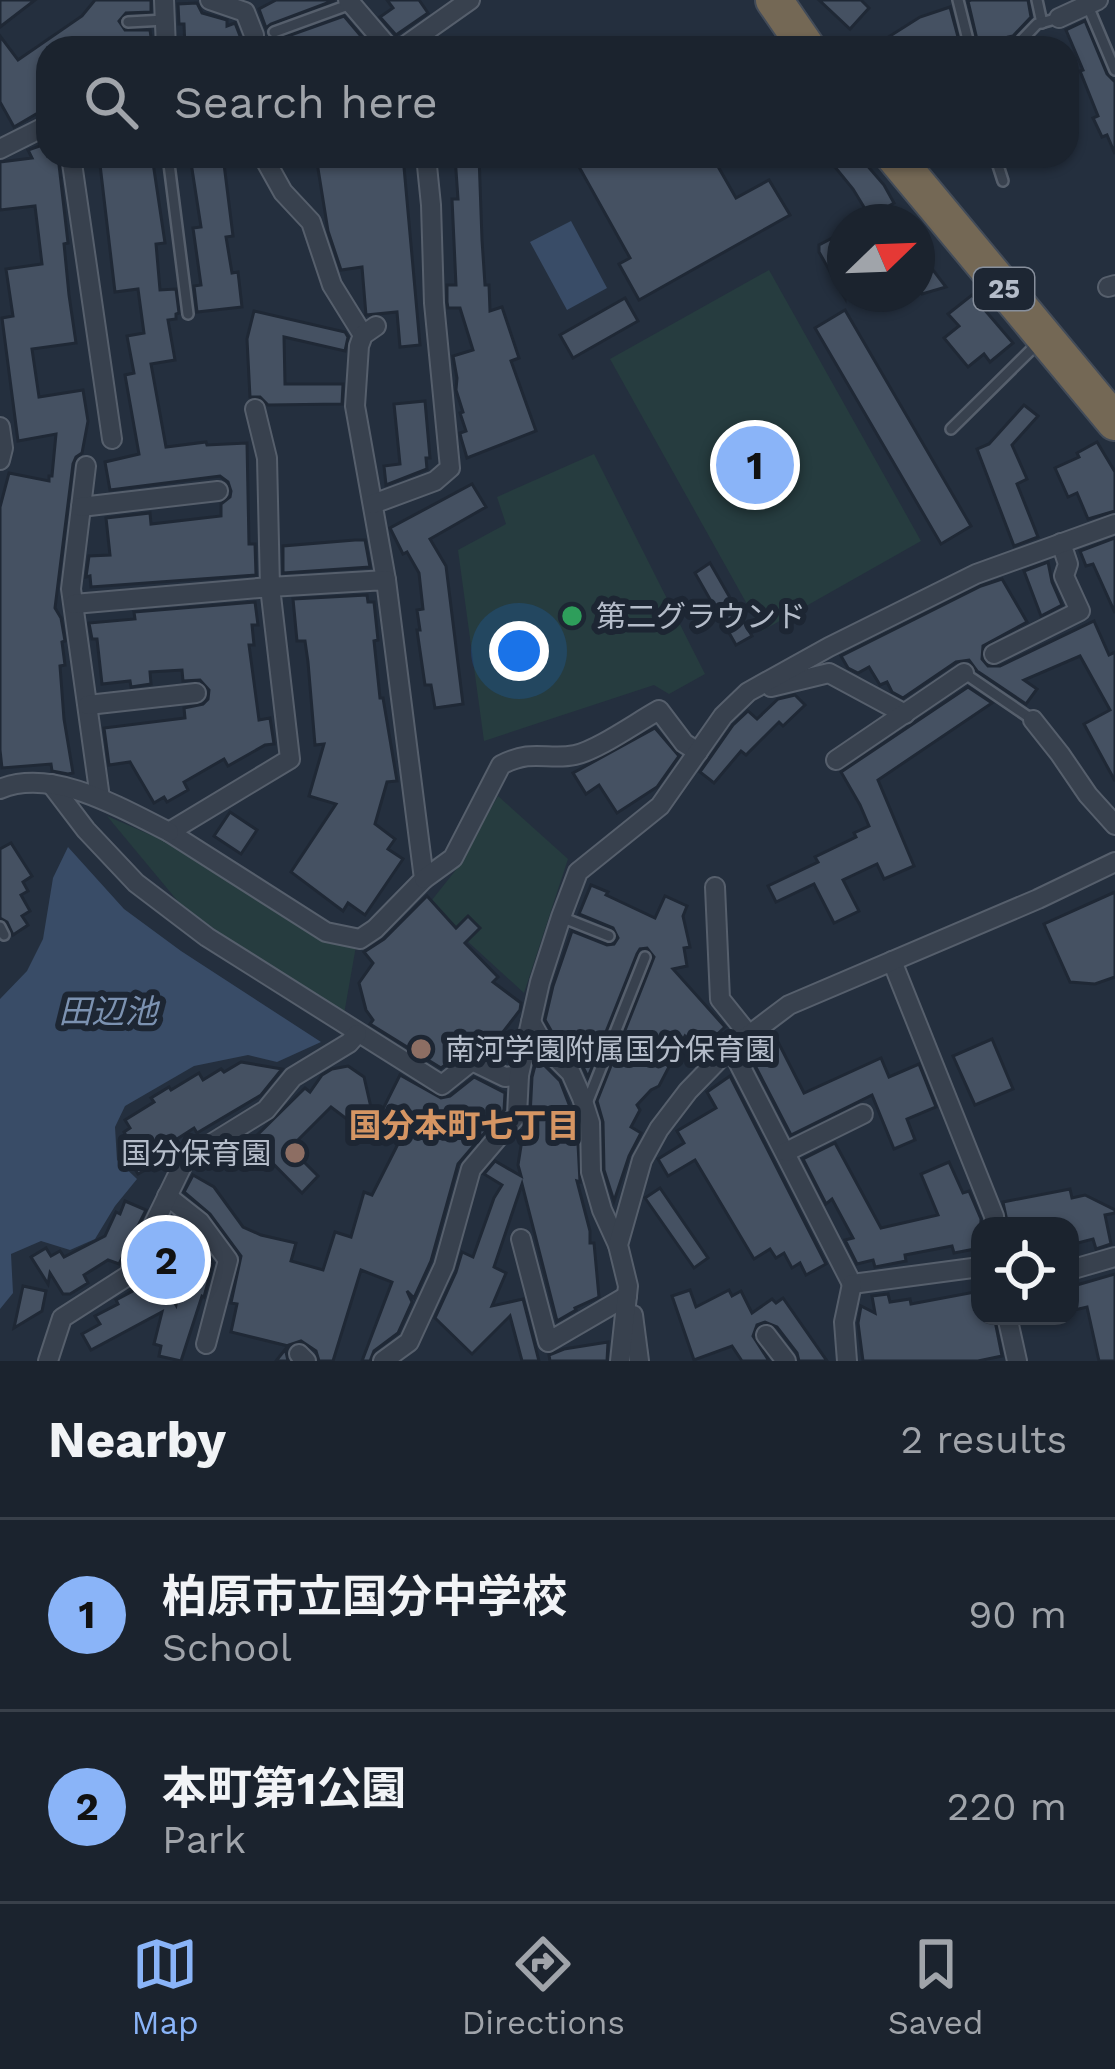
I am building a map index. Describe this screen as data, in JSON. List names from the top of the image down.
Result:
{
  "streets": {
    "highway": ["25"]
  },
  "districts": ["国分本町七丁目"],
  "water": ["田辺池"],
  "places": ["第二グラウンド", "南河学園附属国分保育園", "国分保育園"],
  "north": "top right",
  "page": {
    "search": "Search here",
    "pins": ["1", "2"],
    "heading": ["Nearby", "2 results"],
    "list": [
      {
        "mark": "1",
        "name": "柏原市立国分中学校",
        "note": "School",
        "value": "90 m"
      },
      {
        "mark": "2",
        "name": "本町第1公園",
        "note": "Park",
        "value": "220 m"
      }
    ],
    "nav": ["Map", "Directions", "Saved"]
  }
}
